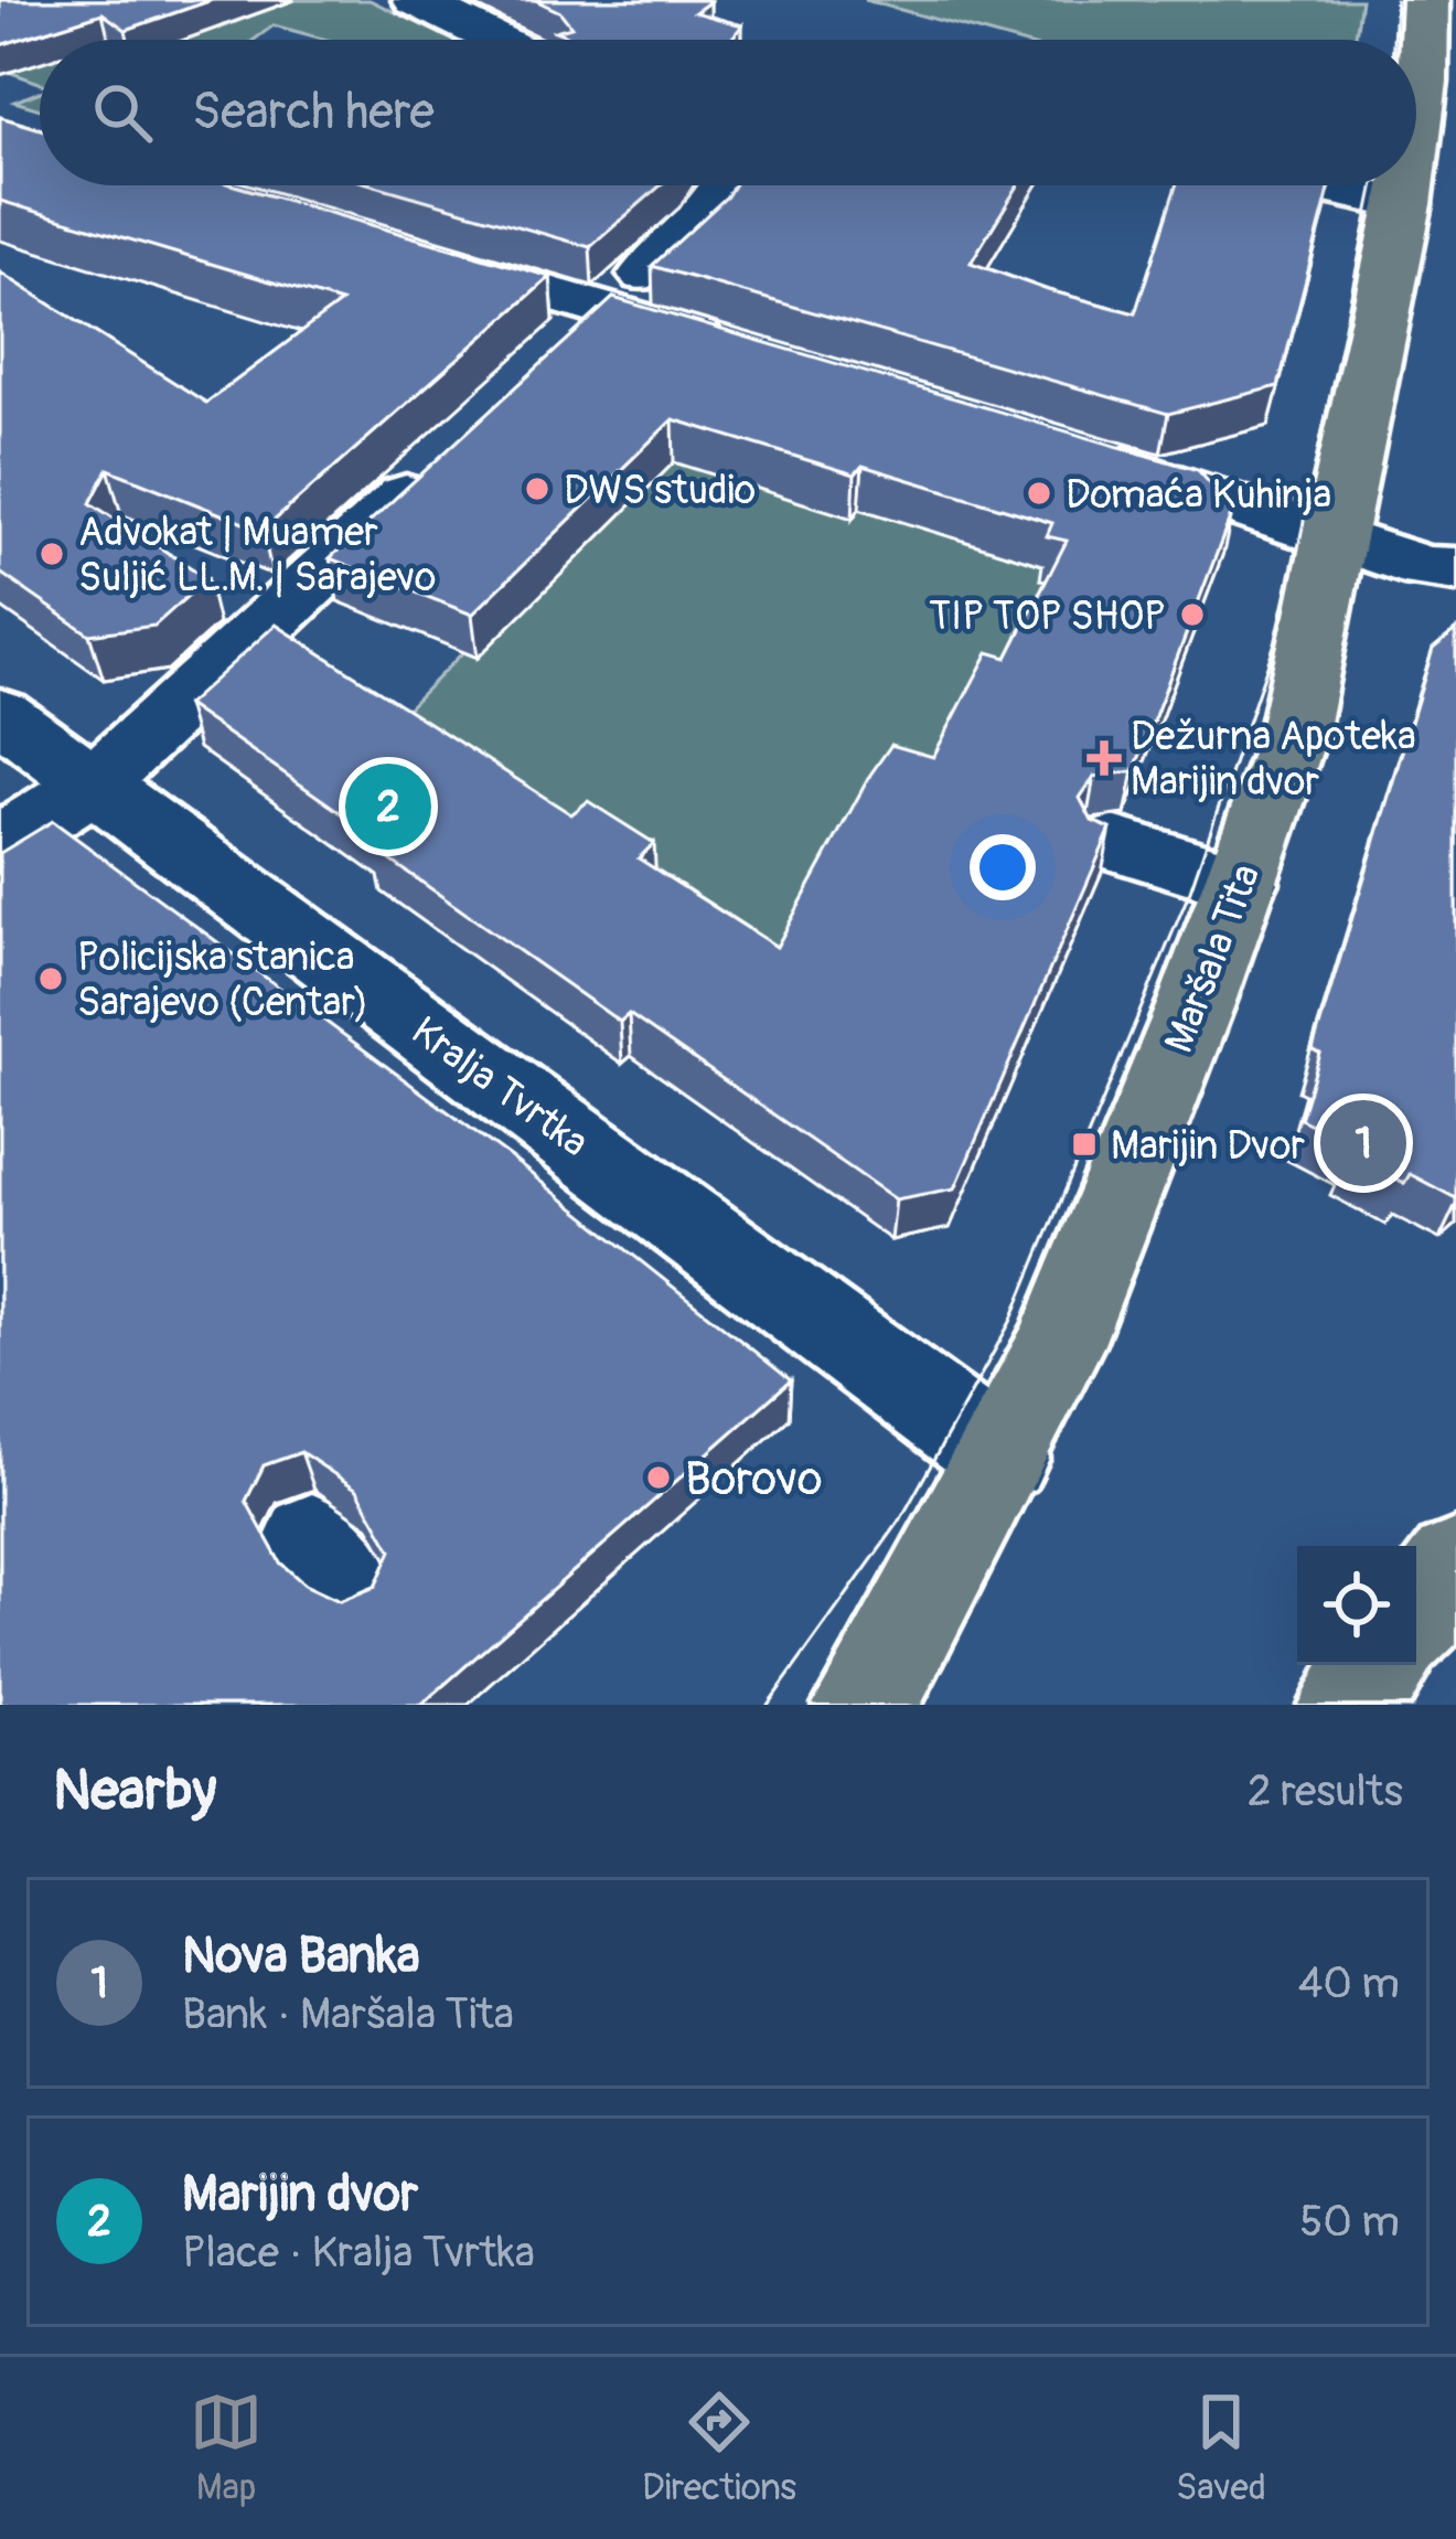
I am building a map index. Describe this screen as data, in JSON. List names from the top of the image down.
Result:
{
  "streets": {
    "main road": ["Maršala Tita"],
    "street": ["Kralja Tvrtka"]
  },
  "crossings": [
    ["Maršala Tita", "Kralja Tvrtka"]
  ],
  "places": {
    "other": [
      "DWS studio",
      "Domaća Kuhinja",
      "Advokat | Muamer Suljić LL.M. | Sarajevo",
      "TIP TOP SHOP",
      "Policijska stanica Sarajevo (Centar)",
      "Borovo"
    ],
    "health": ["Dežurna Apoteka Marijin dvor"],
    "transit": ["Marijin Dvor"]
  },
  "page": {
    "search": "Search here",
    "pins": ["2", "1"],
    "heading": ["Nearby", "2 results"],
    "list": [
      {
        "mark": "1",
        "name": "Nova Banka",
        "note": "Bank · Maršala Tita",
        "value": "40 m"
      },
      {
        "mark": "2",
        "name": "Marijin dvor",
        "note": "Place · Kralja Tvrtka",
        "value": "50 m"
      }
    ],
    "nav": ["Map", "Directions", "Saved"]
  }
}
